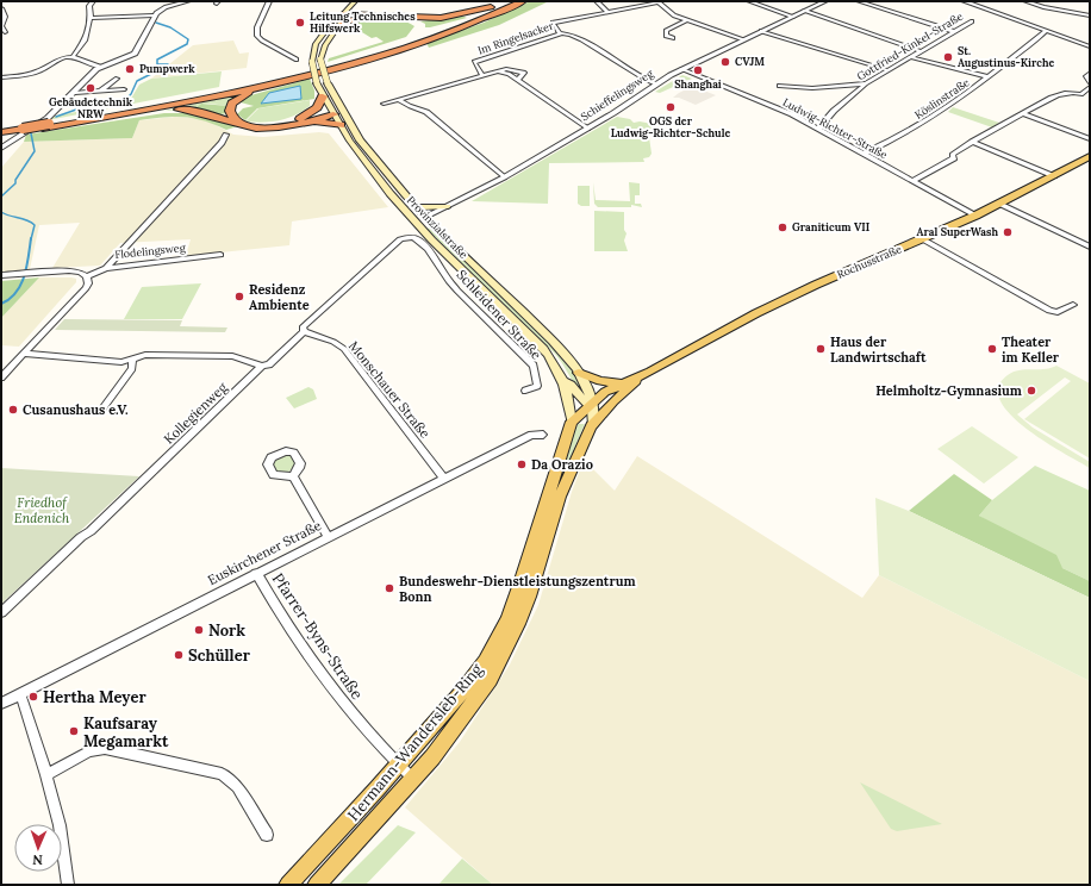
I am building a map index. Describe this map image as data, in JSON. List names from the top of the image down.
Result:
{
  "streets": {
    "main road": ["Provinzialstraße", "Rochusstraße", "Hermann-Wandersleb-Ring"],
    "street": [
      "Im Ringelsacker",
      "Gottfried-Kinkel-Straße",
      "Schieffelingsweg",
      "Köslinstraße",
      "Ludwig-Richter-Straße",
      "Flodelingsweg",
      "Schleidener Straße",
      "Monschauer Straße",
      "Kollegienweg",
      "Euskirchener Straße",
      "Pfarrer-Byns-Straße"
    ]
  },
  "crossings": [
    ["Gottfried-Kinkel-Straße", "Ludwig-Richter-Straße"],
    ["Schieffelingsweg", "Ludwig-Richter-Straße"],
    ["Schieffelingsweg", "Provinzialstraße"],
    ["Köslinstraße", "Ludwig-Richter-Straße"],
    ["Ludwig-Richter-Straße", "Rochusstraße"],
    ["Provinzialstraße", "Rochusstraße"],
    ["Provinzialstraße", "Hermann-Wandersleb-Ring"],
    ["Rochusstraße", "Hermann-Wandersleb-Ring"],
    ["Schleidener Straße", "Kollegienweg"],
    ["Monschauer Straße", "Kollegienweg"],
    ["Monschauer Straße", "Euskirchener Straße"],
    ["Euskirchener Straße", "Pfarrer-Byns-Straße"],
    ["Pfarrer-Byns-Straße", "Hermann-Wandersleb-Ring"]
  ],
  "parks": ["Friedhof Endenich"],
  "places": [
    "Leitung Technisches Hilfswerk",
    "St. Augustinus-Kirche",
    "CVJM",
    "Pumpwerk",
    "Shanghai",
    "Gebäudetechnik NRW",
    "OGS der Ludwig-Richter-Schule",
    "Graniticum VII",
    "Aral SuperWash",
    "Residenz Ambiente",
    "Haus der Landwirtschaft",
    "Theater im Keller",
    "Helmholtz-Gymnasium",
    "Cusanushaus e.V.",
    "Da Orazio",
    "Bundeswehr-Dienstleistungszentrum Bonn",
    "Nork",
    "Schüller",
    "Hertha Meyer",
    "Kaufsaray Megamarkt"
  ],
  "north": "bottom"
}
